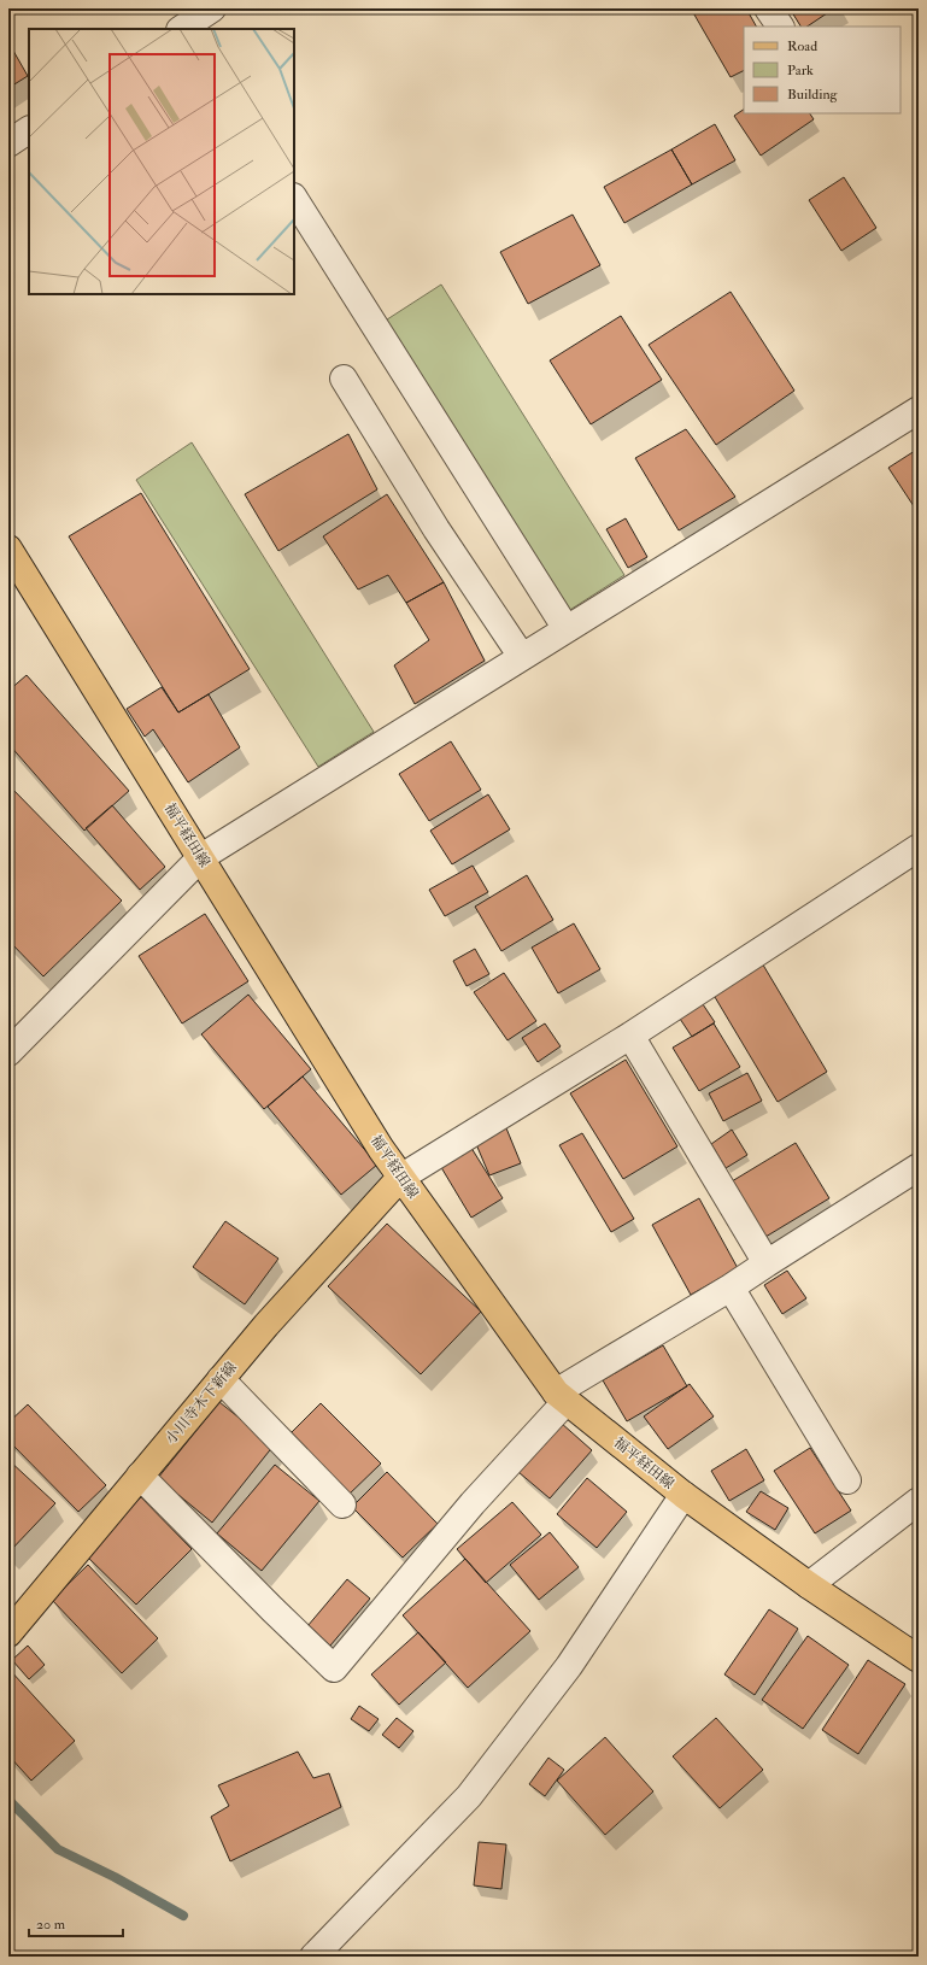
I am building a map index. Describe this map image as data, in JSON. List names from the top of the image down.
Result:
{
  "streets": {
    "main road": ["福平経田線", "小川寺木下新線"]
  },
  "crossings": [
    ["福平経田線", "小川寺木下新線"]
  ],
  "legend": ["Road", "Park", "Building"],
  "scale_bar": "20 m"
}
